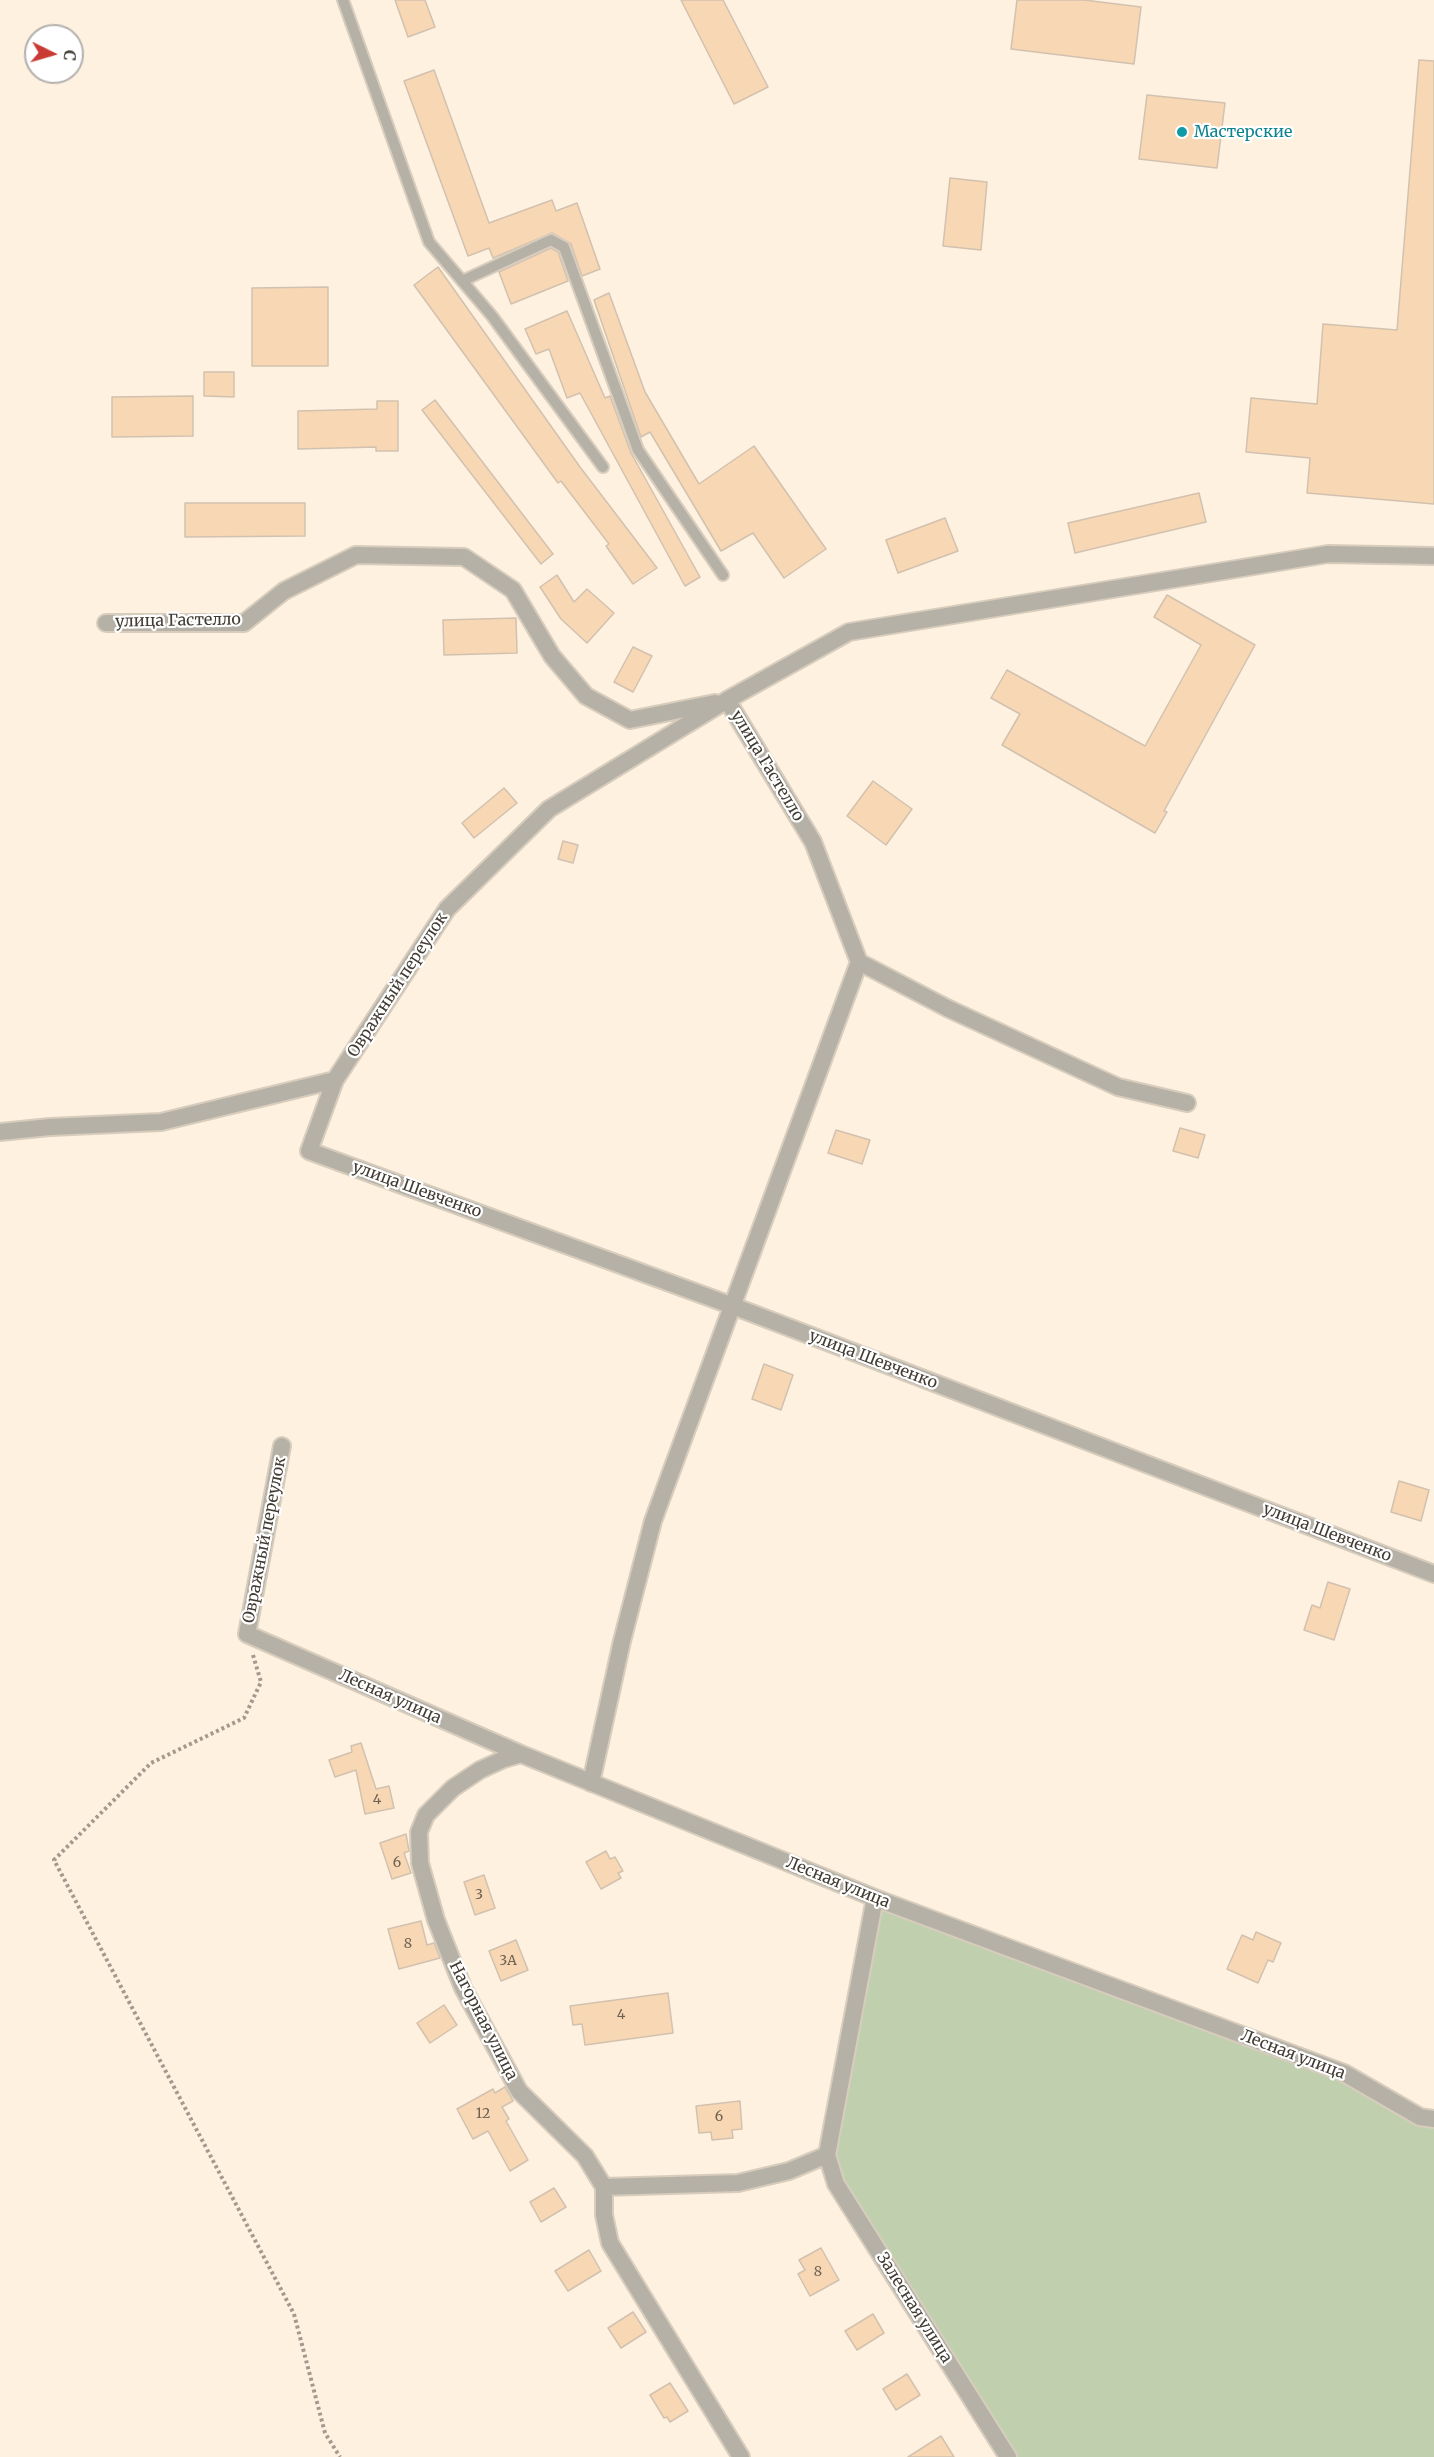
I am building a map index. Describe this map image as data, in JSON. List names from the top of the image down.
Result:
{
  "streets": {
    "street": [
      "улица Гастелло",
      "Овражный переулок",
      "улица Шевченко",
      "Лесная улица",
      "Нагорная улица",
      "Залесная улица"
    ]
  },
  "crossings": [
    ["улица Гастелло", "Овражный переулок"],
    ["Овражный переулок", "улица Шевченко"],
    ["Овражный переулок", "Лесная улица"],
    ["Лесная улица", "Нагорная улица"],
    ["Лесная улица", "Залесная улица"]
  ],
  "places": ["Мастерские"],
  "house_numbers": [
    "4",
    "6",
    "3",
    "8",
    "3А",
    "4",
    "12",
    "6",
    "8"
  ],
  "north": "right"
}
